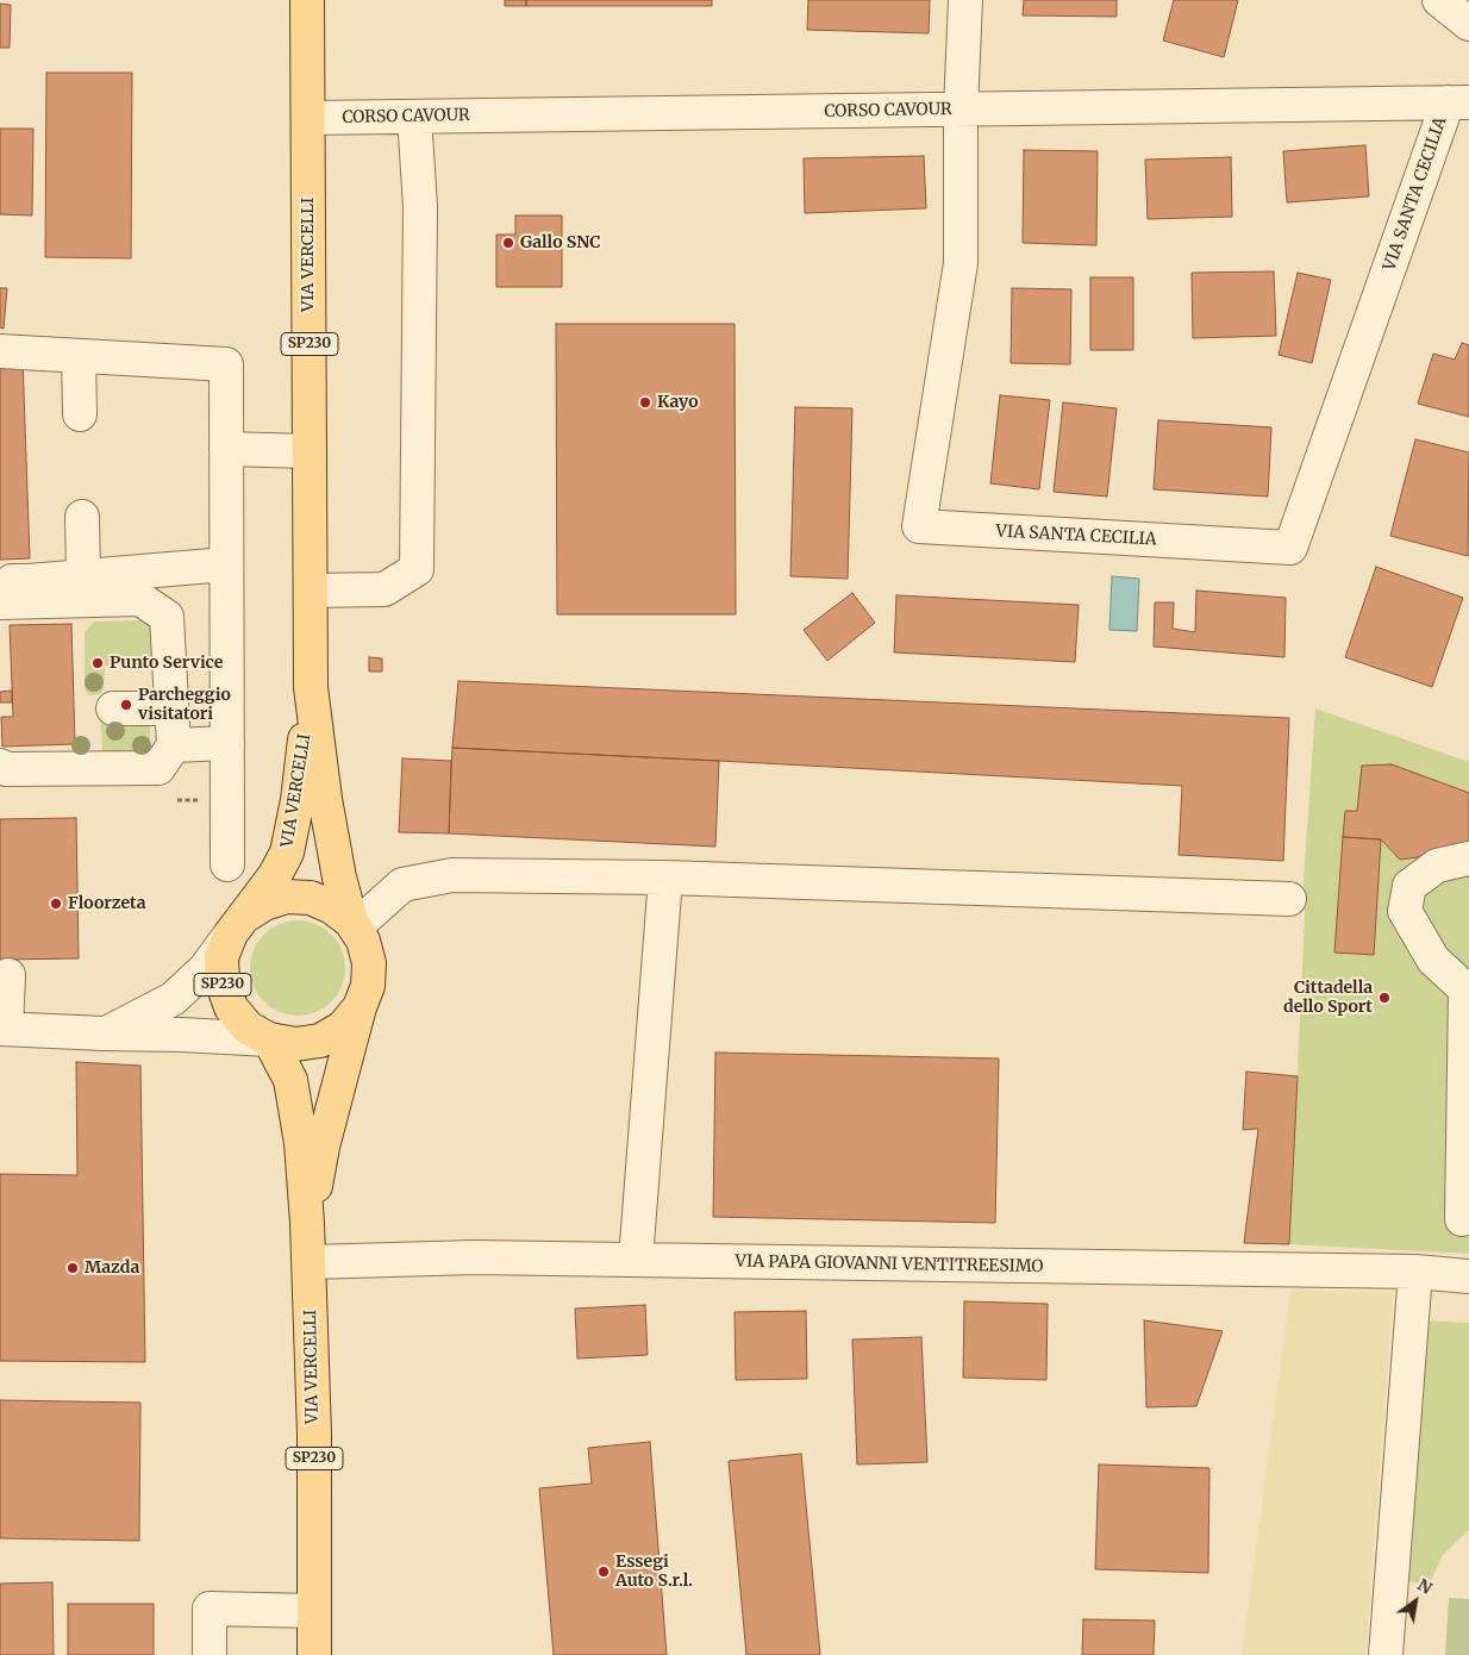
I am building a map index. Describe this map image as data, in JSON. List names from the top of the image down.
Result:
{
  "streets": {
    "main road": ["VIA VERCELLI", "SP230"],
    "street": ["CORSO CAVOUR", "VIA SANTA CECILIA", "VIA PAPA GIOVANNI VENTITREESIMO"]
  },
  "crossings": [
    ["CORSO CAVOUR", "VIA SANTA CECILIA"],
    ["CORSO CAVOUR", "VIA VERCELLI"],
    ["VIA VERCELLI", "VIA PAPA GIOVANNI VENTITREESIMO"]
  ],
  "places": [
    "Gallo SNC",
    "Kayo",
    "Punto Service",
    "Parcheggio visitatori",
    "Floorzeta",
    "Cittadella dello Sport",
    "Mazda",
    "Essegi Auto S.r.l."
  ],
  "north": "top right"
}
